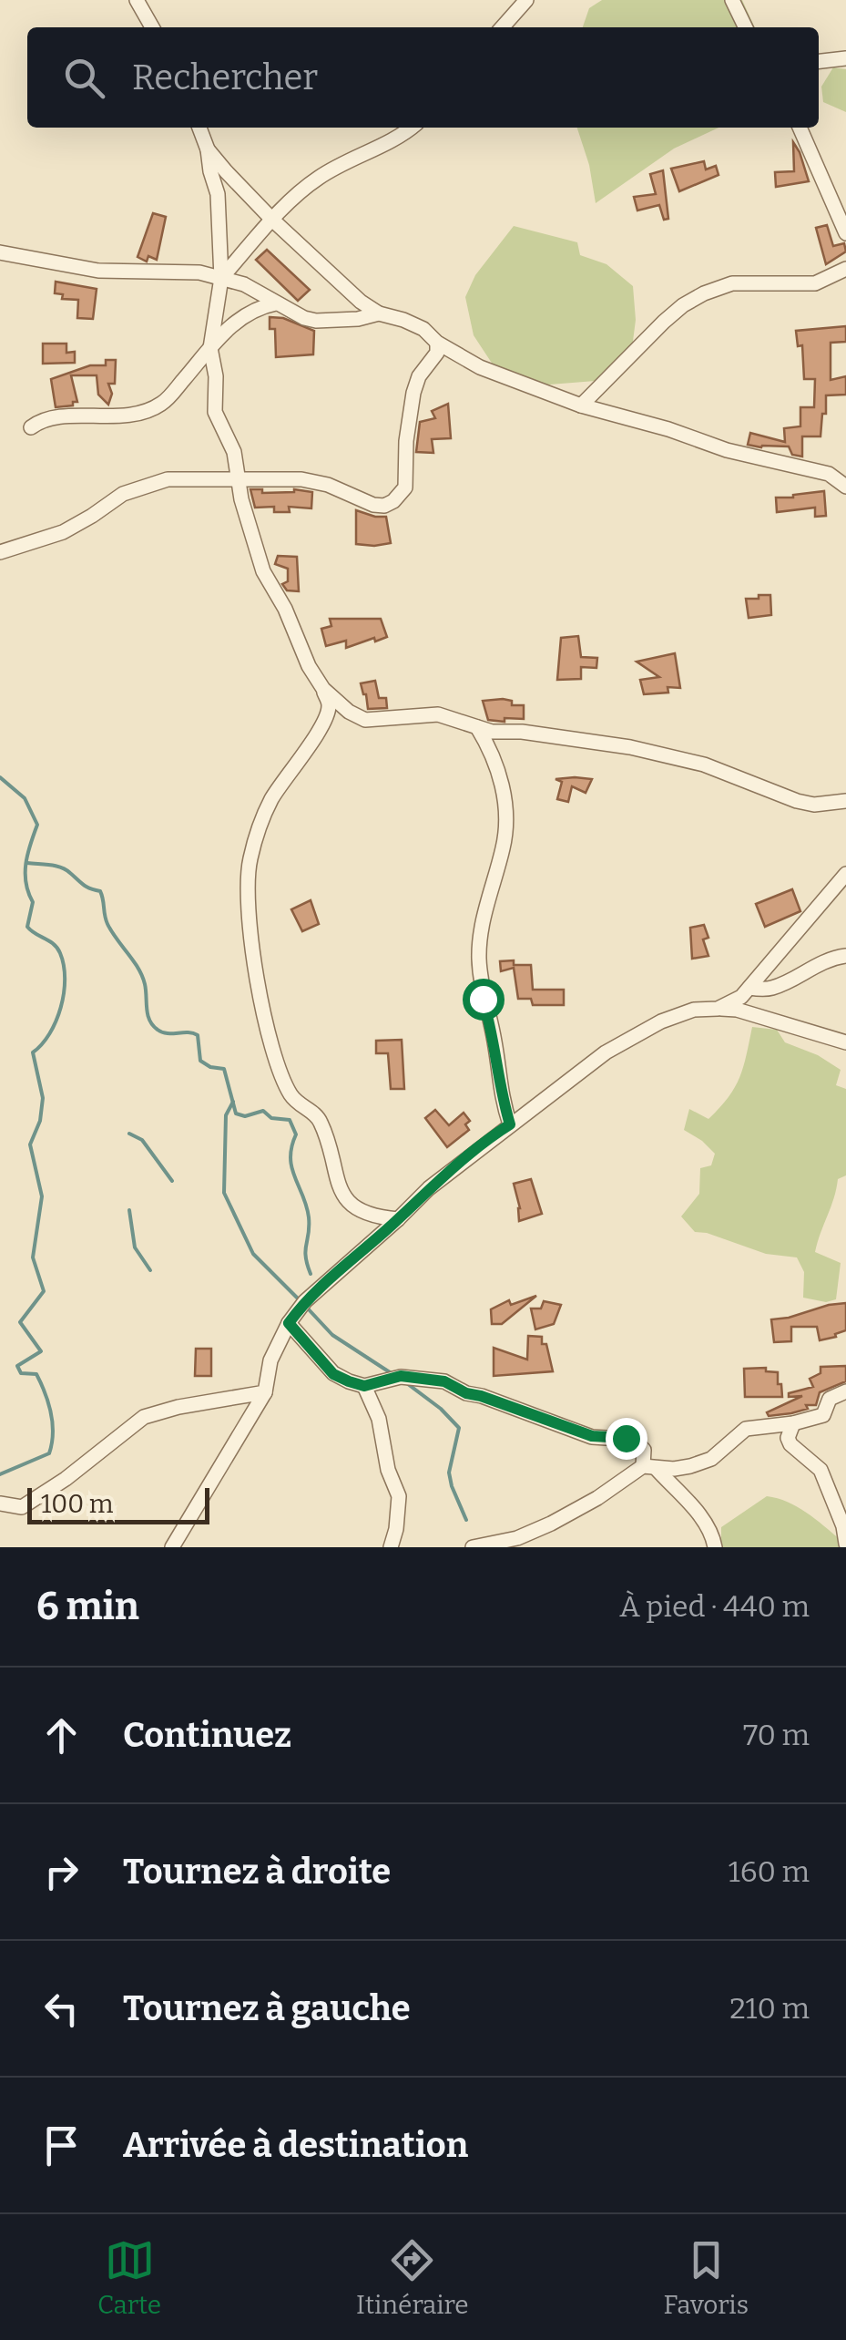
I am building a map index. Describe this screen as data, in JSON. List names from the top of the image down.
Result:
{
  "scale_bar": "100 m",
  "page": {
    "search": "Rechercher",
    "scale": "100 m",
    "heading": ["6 min", "À pied · 440 m"],
    "list": [
      ["Continuez", "70 m"],
      ["Tournez à droite", "160 m"],
      ["Tournez à gauche", "210 m"],
      "Arrivée à destination"
    ],
    "nav": ["Carte", "Itinéraire", "Favoris"]
  }
}
